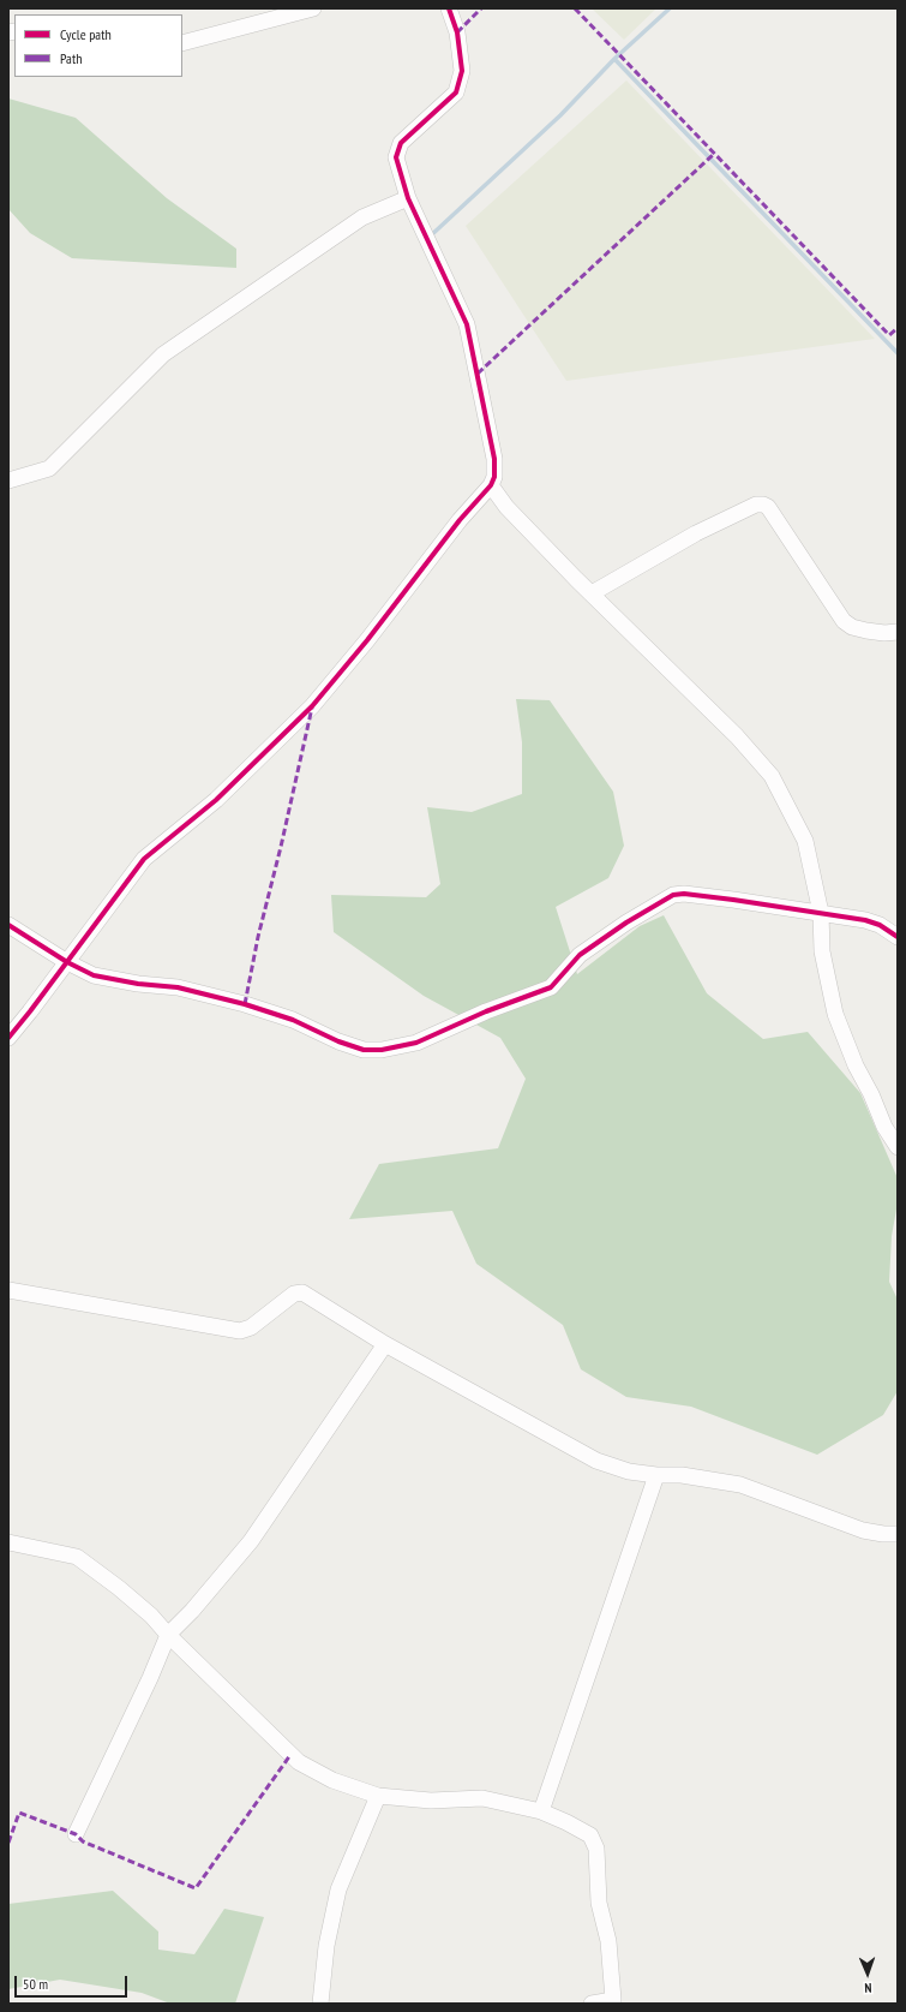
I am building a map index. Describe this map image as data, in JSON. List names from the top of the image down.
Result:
{
  "legend": ["Cycle path", "Path"],
  "scale_bar": "50 m",
  "north": "bottom"
}
